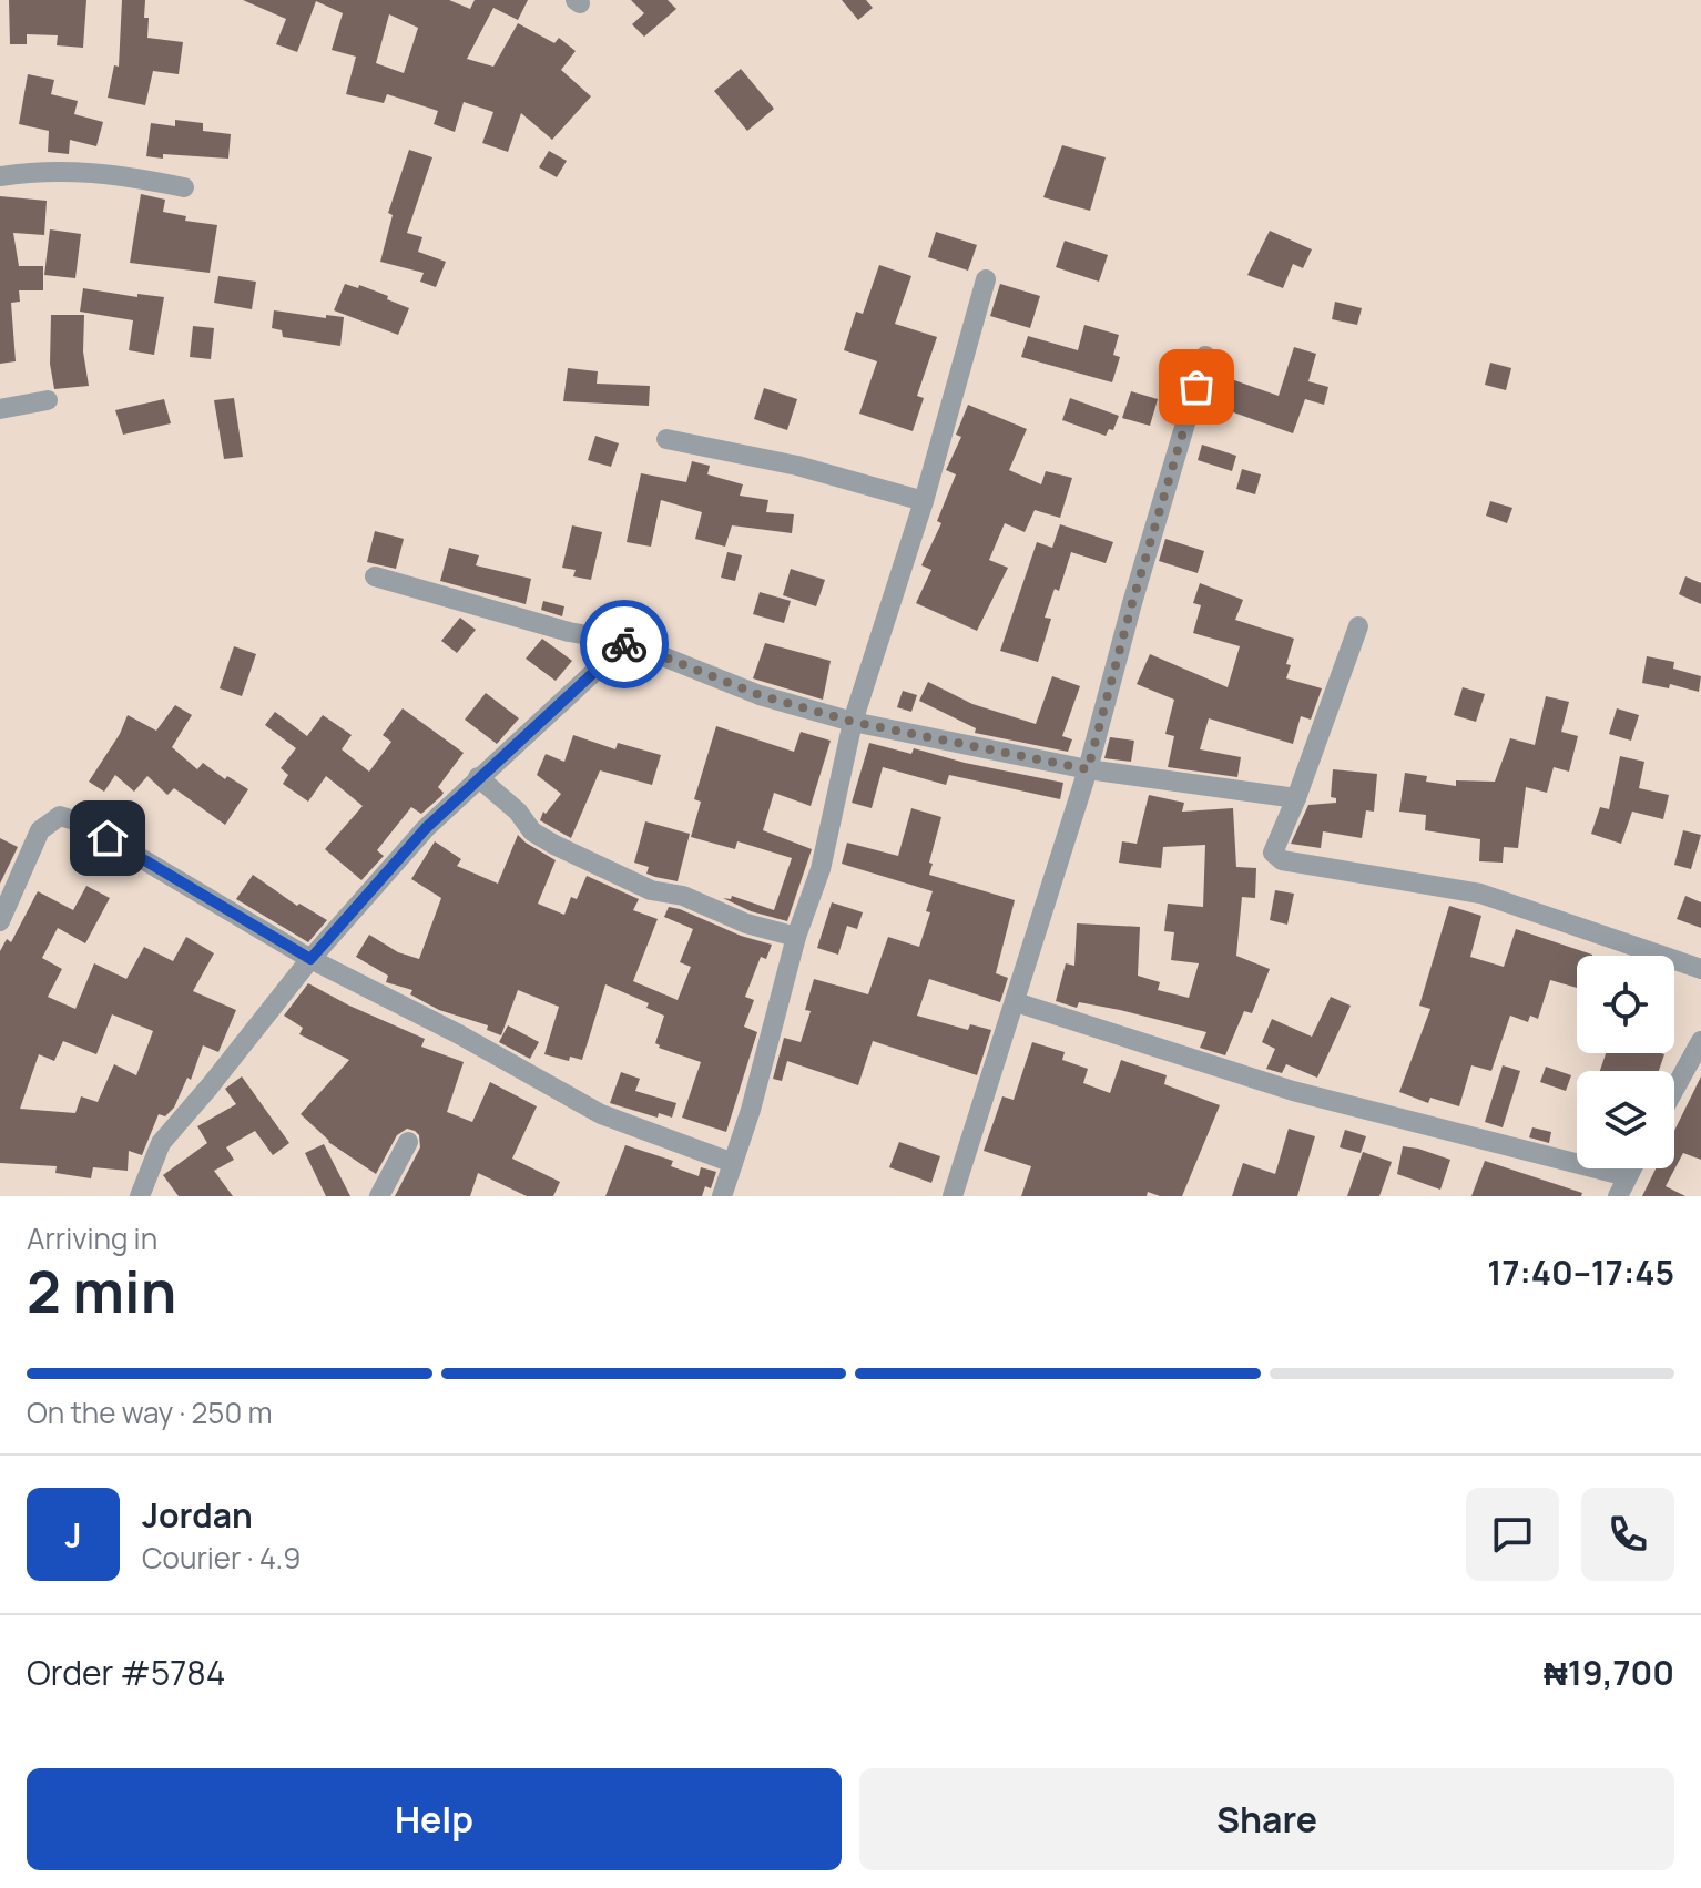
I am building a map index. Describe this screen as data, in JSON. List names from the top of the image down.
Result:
{
  "page": {
    "heading": ["2 min", "Arriving in", "17:40–17:45"],
    "panel": [
      "Jordan",
      "Courier · 4.9",
      "Order #5784",
      "₦19,700"
    ],
    "bar": "On the way · 250 m",
    "round": "J",
    "buttons": ["Help", "Share"]
  }
}
